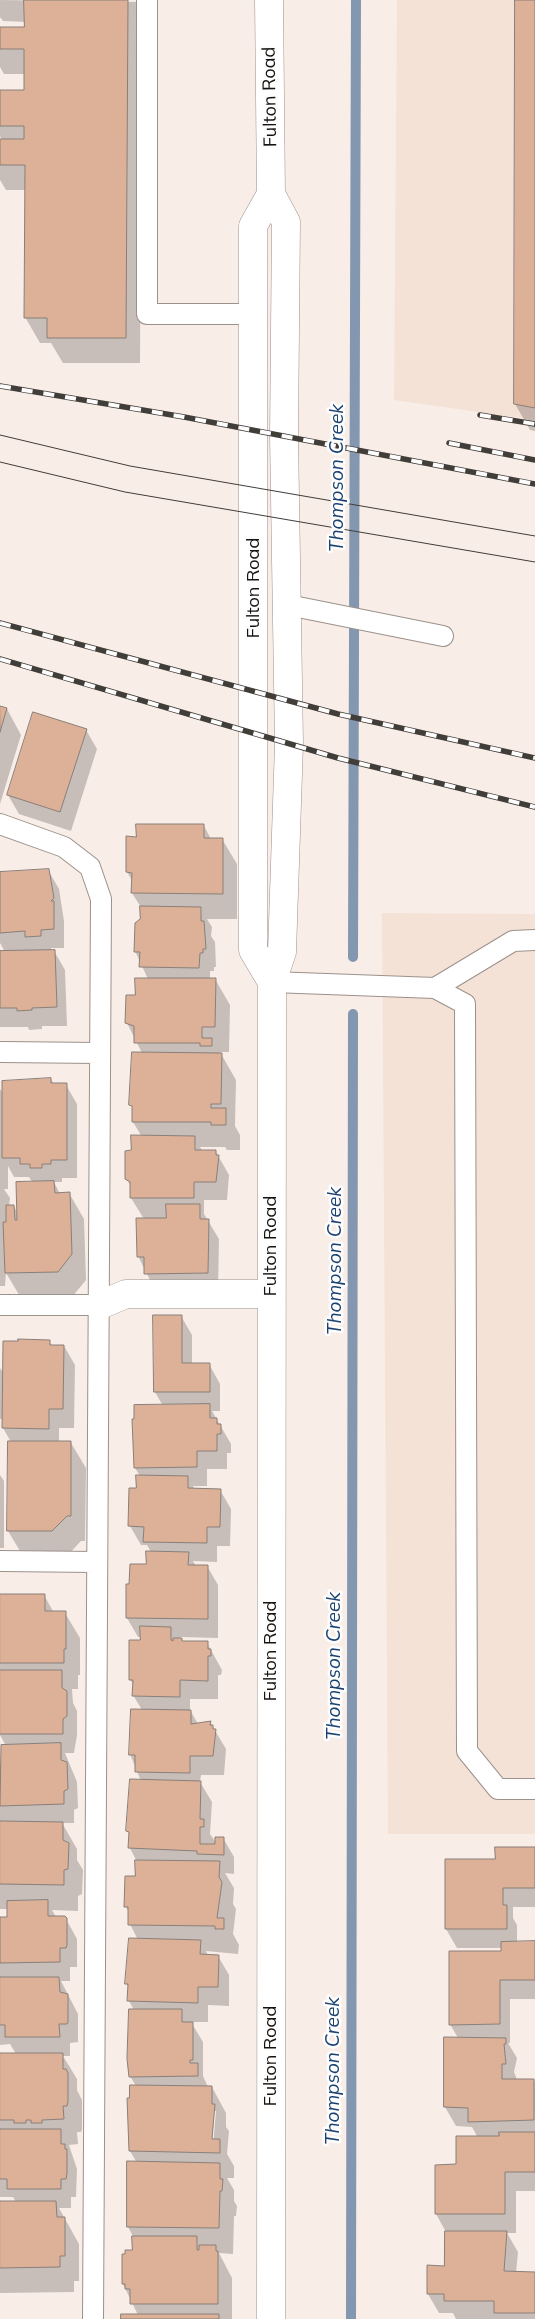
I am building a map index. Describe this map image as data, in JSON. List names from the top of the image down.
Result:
{
  "streets": {
    "street": ["Fulton Road"]
  },
  "water": ["Thompson Creek"]
}
